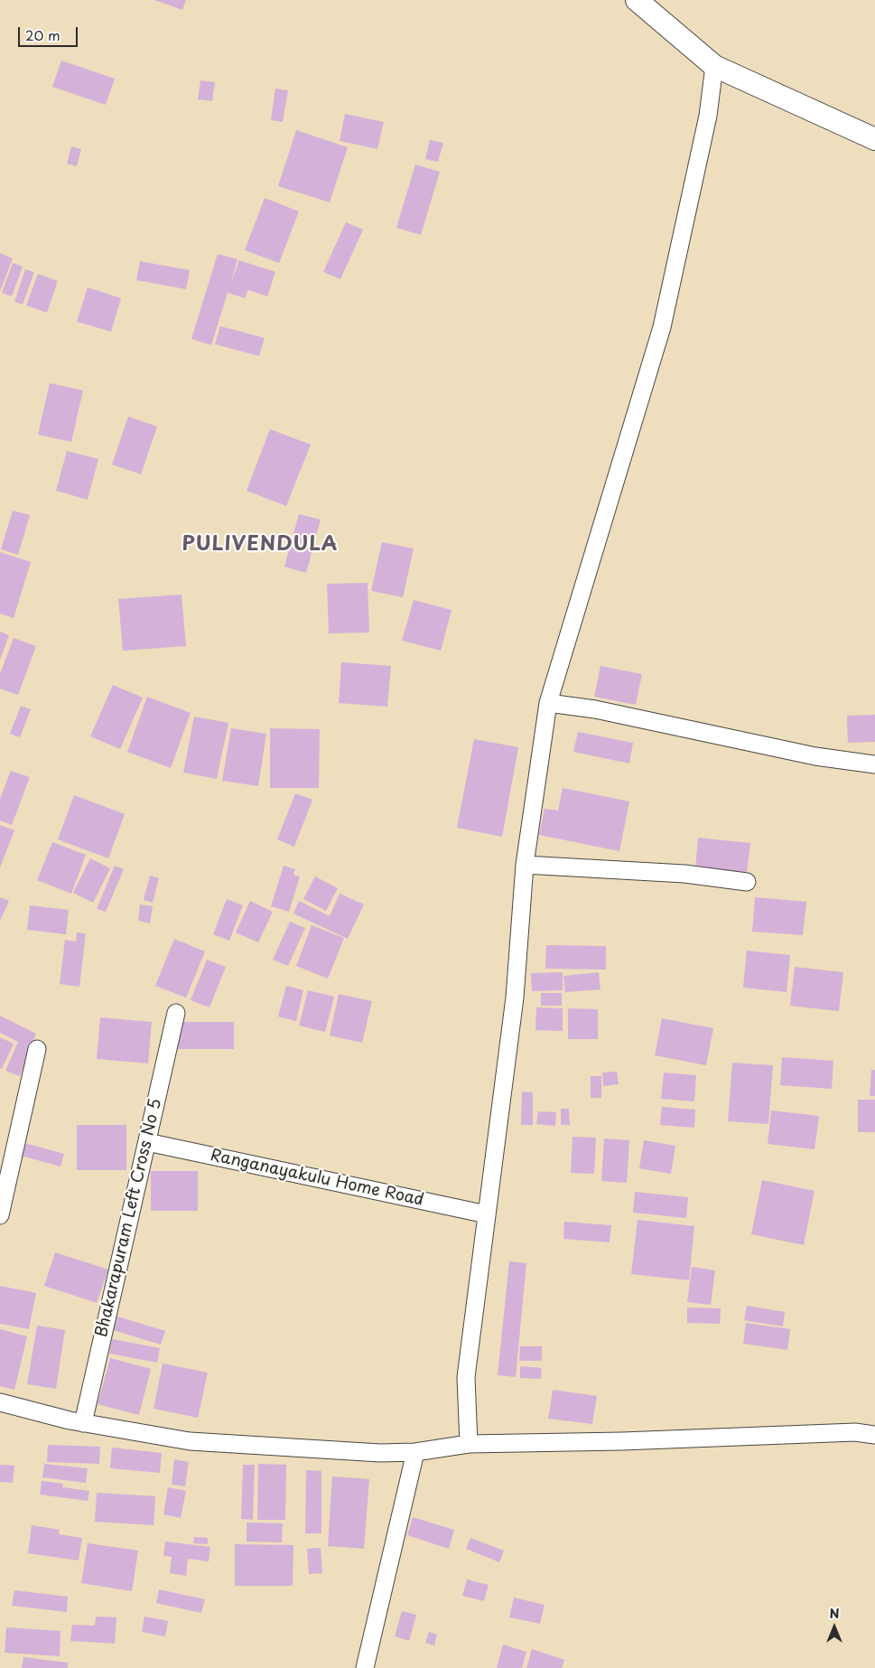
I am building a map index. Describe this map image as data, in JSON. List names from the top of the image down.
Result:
{
  "streets": {
    "street": ["Ranganayakulu Home Road", "Bhakarapuram Left Cross No 5"]
  },
  "crossings": [
    ["Ranganayakulu Home Road", "Bhakarapuram Left Cross No 5"]
  ],
  "districts": ["PULIVENDULA"],
  "scale_bar": "20 m",
  "north": "top"
}
